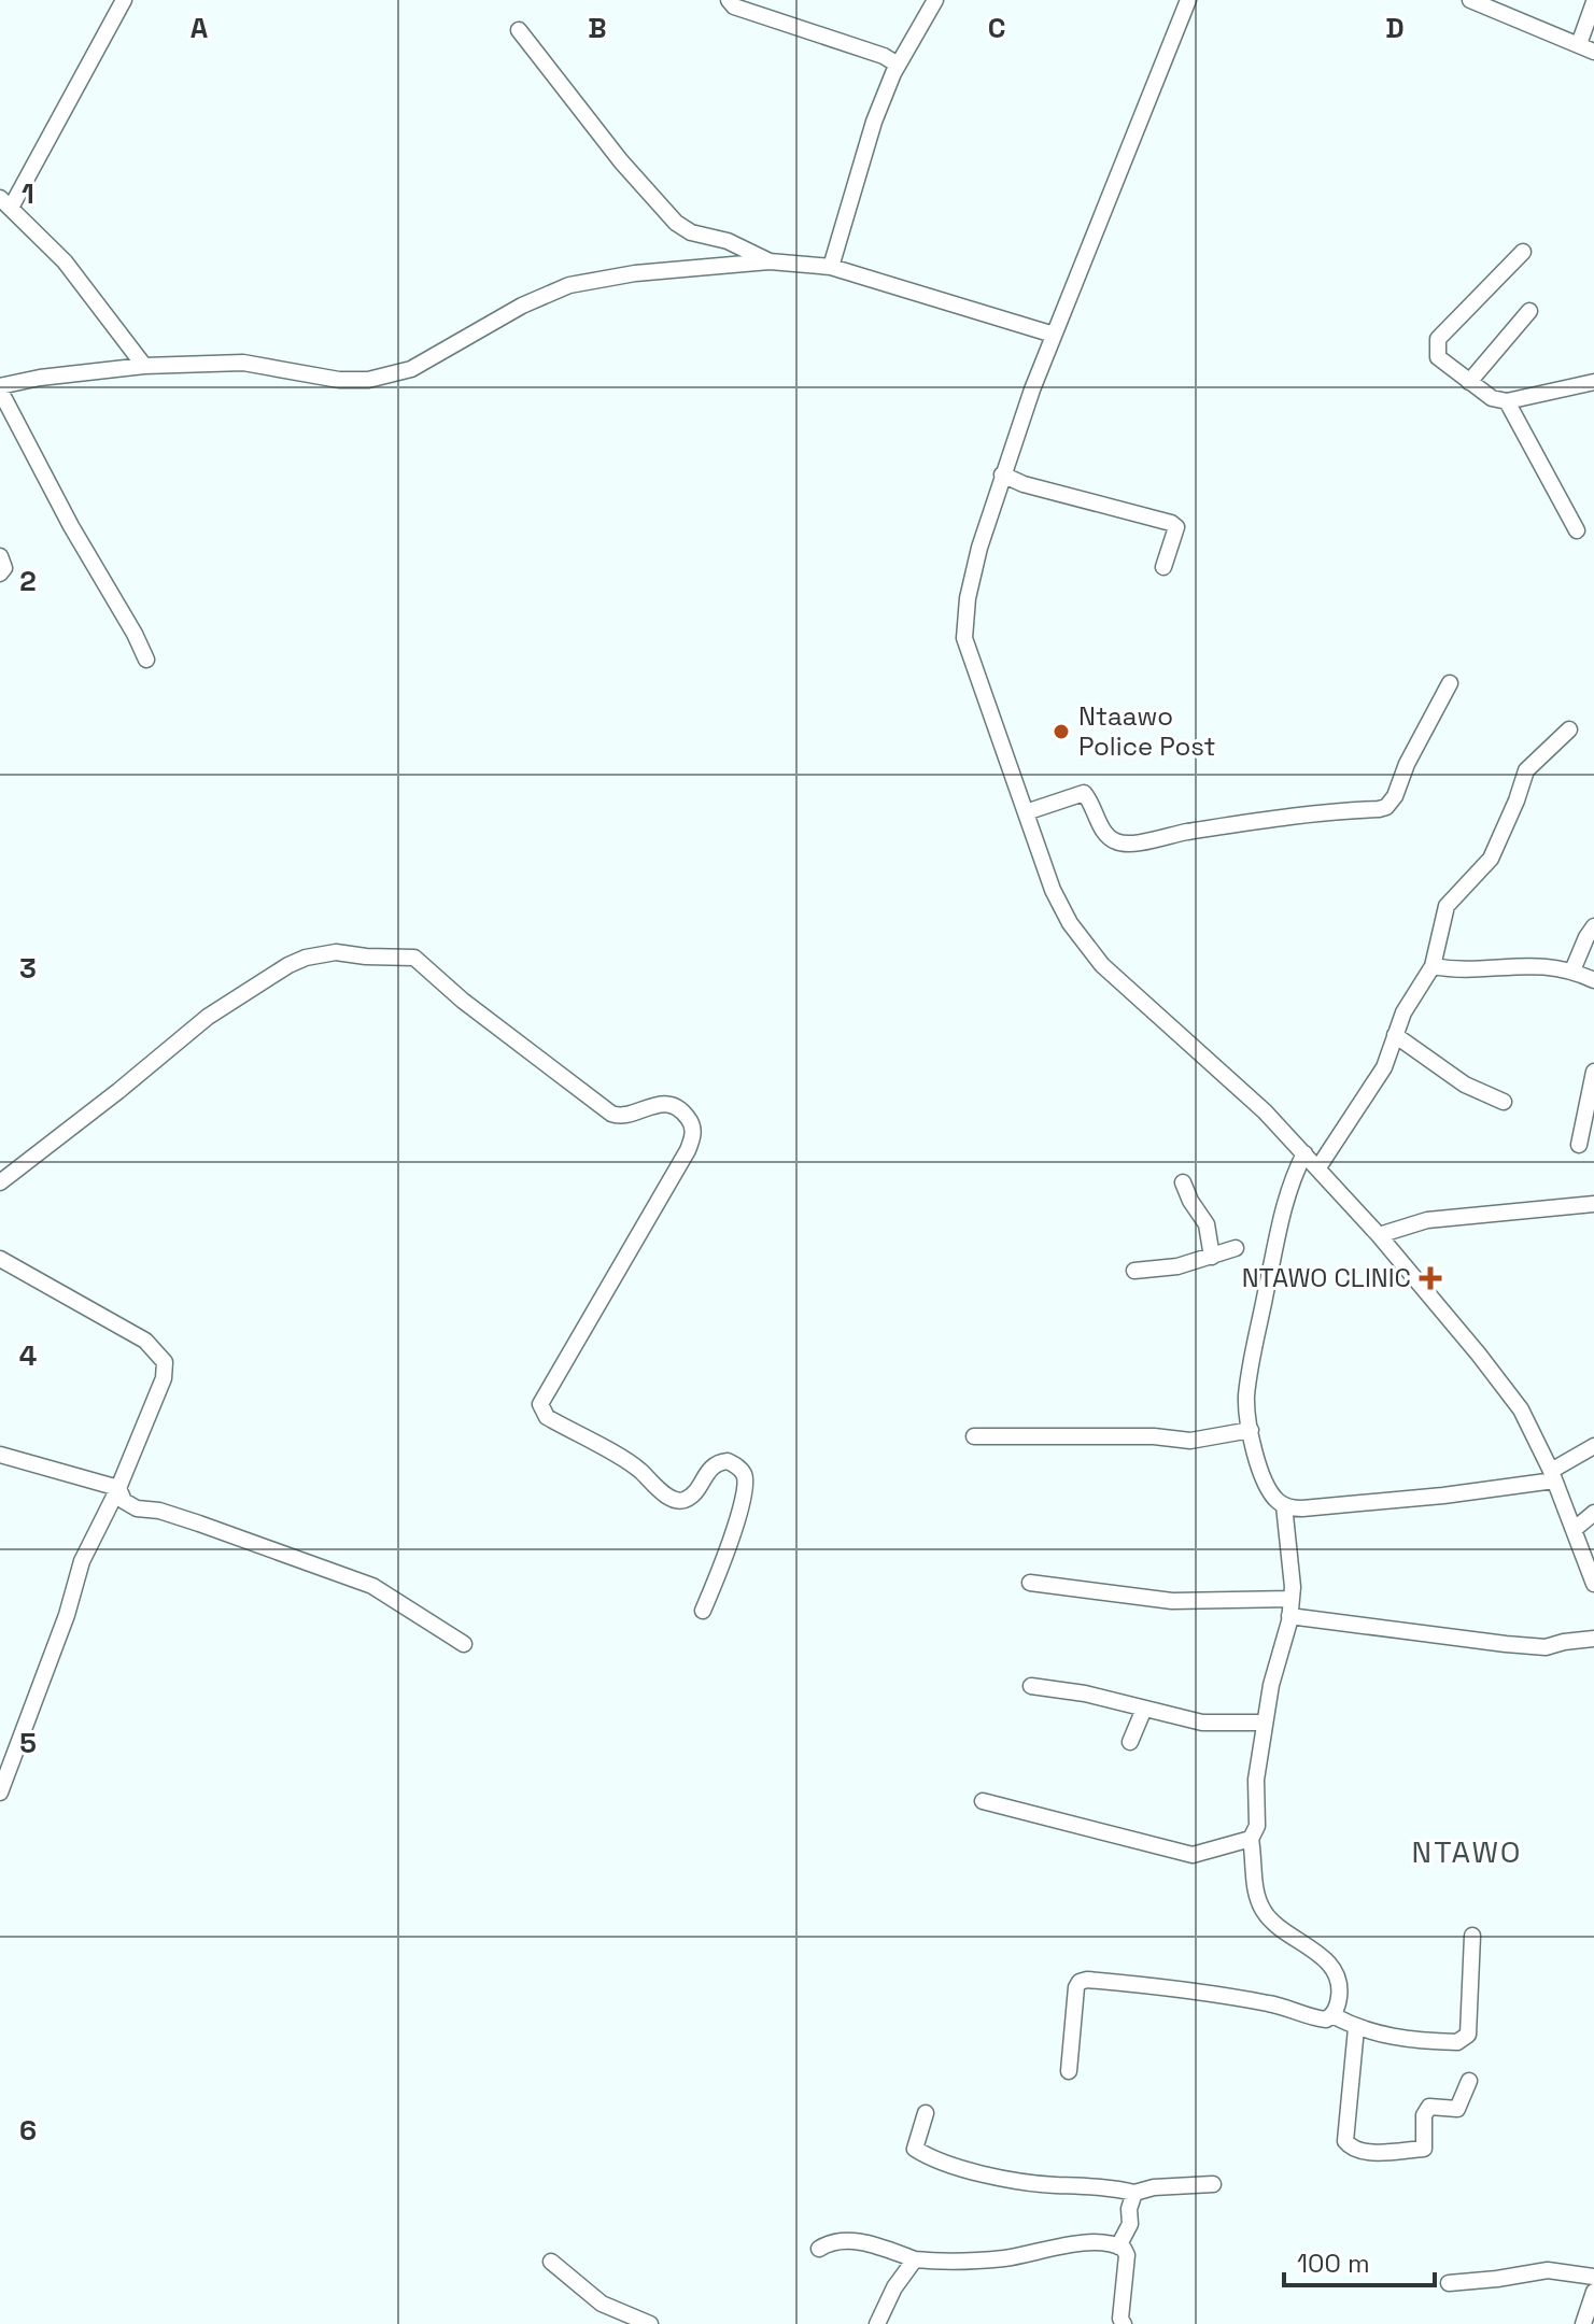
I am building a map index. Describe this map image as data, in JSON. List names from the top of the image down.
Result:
{
  "districts": ["NTAWO"],
  "places": {
    "other": ["Ntaawo Police Post"],
    "health": ["NTAWO CLINIC"]
  },
  "scale_bar": "100 m",
  "grid": {
    "columns": [
      "A",
      "B",
      "C",
      "D"
    ],
    "rows": [
      "1",
      "2",
      "3",
      "4",
      "5",
      "6"
    ]
  }
}
